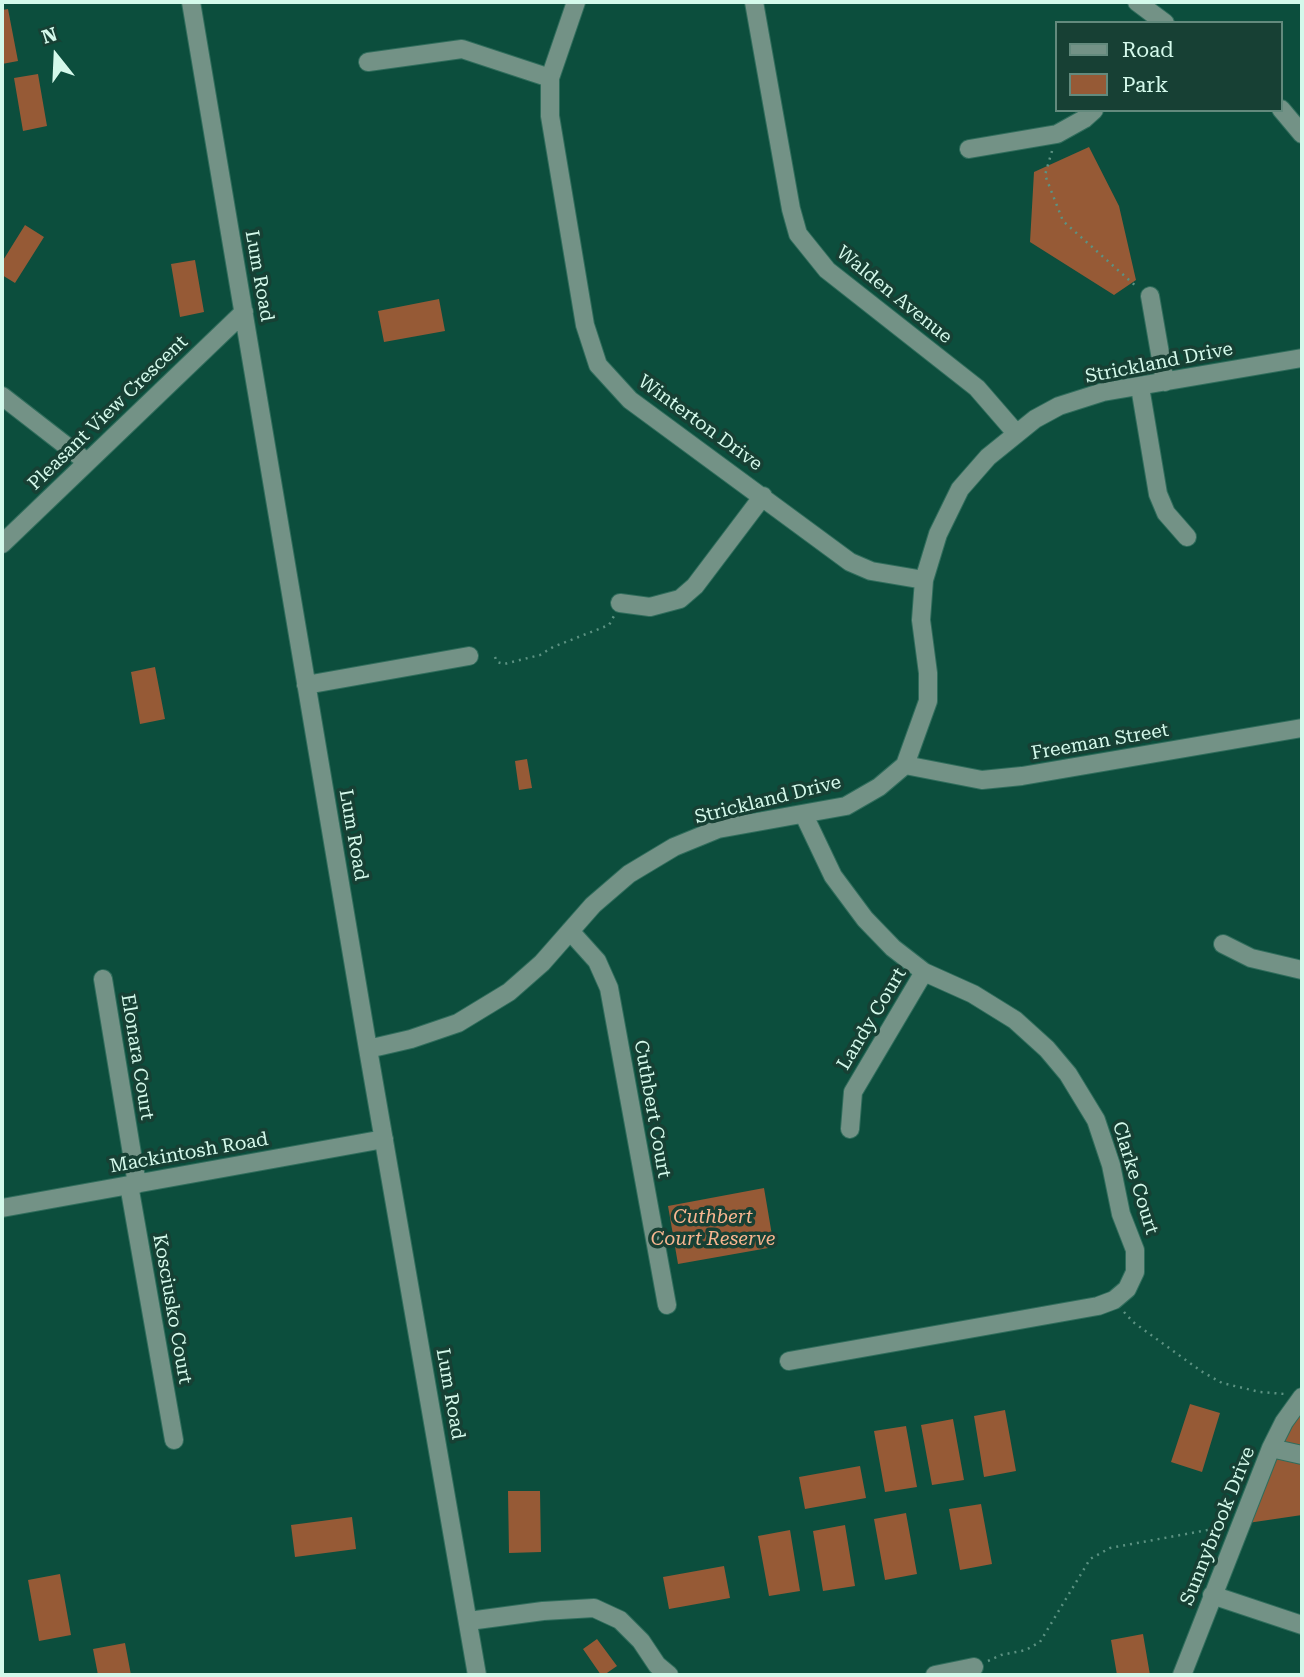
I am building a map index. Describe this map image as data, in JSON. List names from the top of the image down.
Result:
{
  "streets": {
    "street": [
      "Lum Road",
      "Walden Avenue",
      "Strickland Drive",
      "Pleasant View Crescent",
      "Winterton Drive",
      "Freeman Street",
      "Landy Court",
      "Elonara Court",
      "Cuthbert Court",
      "Mackintosh Road",
      "Clarke Court",
      "Kosciusko Court",
      "Sunnybrook Drive"
    ]
  },
  "crossings": [
    ["Lum Road", "Strickland Drive"],
    ["Lum Road", "Pleasant View Crescent"],
    ["Lum Road", "Mackintosh Road"],
    ["Walden Avenue", "Strickland Drive"],
    ["Strickland Drive", "Winterton Drive"],
    ["Strickland Drive", "Freeman Street"],
    ["Strickland Drive", "Cuthbert Court"],
    ["Strickland Drive", "Clarke Court"],
    ["Landy Court", "Clarke Court"],
    ["Elonara Court", "Mackintosh Road"],
    ["Elonara Court", "Kosciusko Court"],
    ["Mackintosh Road", "Kosciusko Court"]
  ],
  "parks": ["Cuthbert Court Reserve"],
  "legend": ["Road", "Park"],
  "north": "top"
}
